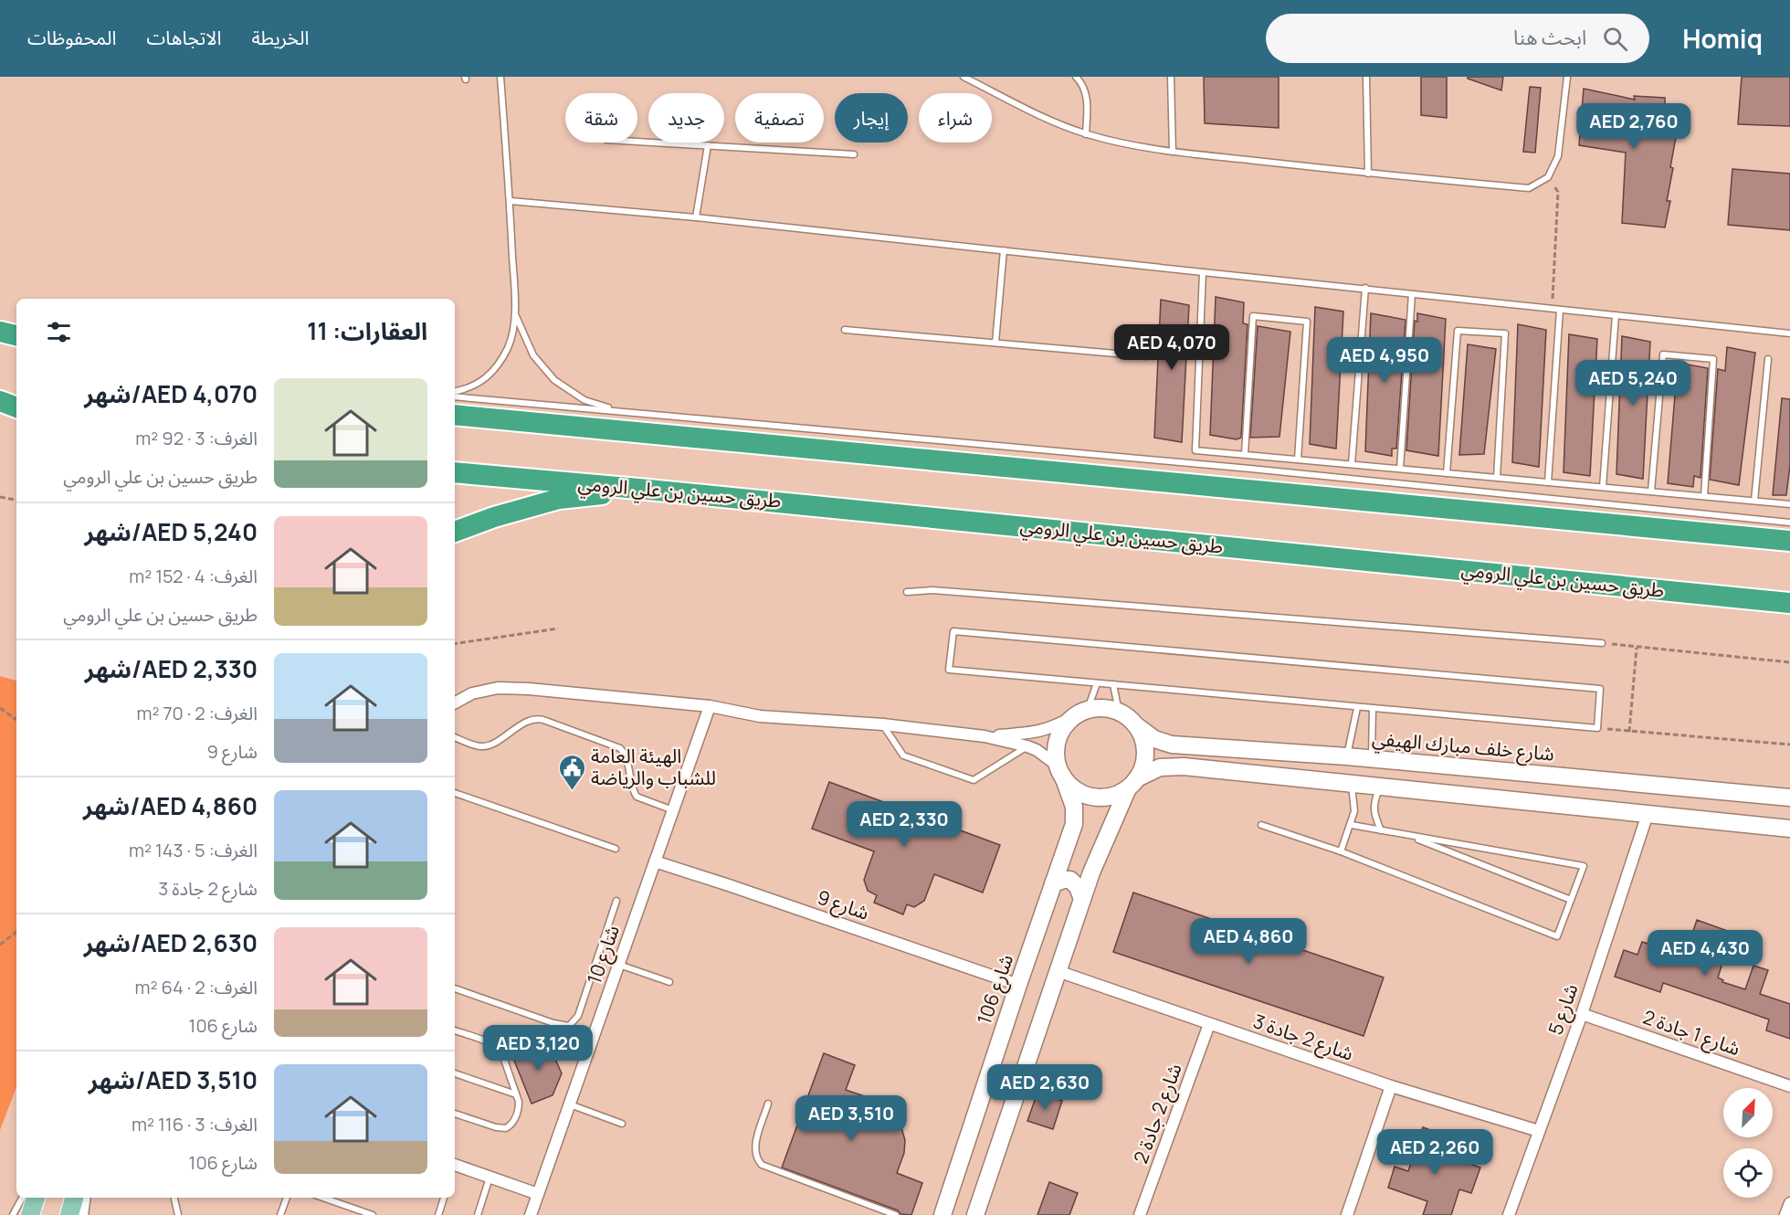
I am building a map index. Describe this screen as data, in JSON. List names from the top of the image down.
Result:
{
  "streets": {
    "highway": ["طريق حسين بن علي الرومي"],
    "street": [
      "شارع خلف مبارك الهيفي",
      "شارع 9",
      "شارع 10",
      "شارع 106",
      "شارع 5",
      "شارع 1 جادة 2",
      "شارع 2 جادة 3",
      "شارع 2 جادة 2"
    ]
  },
  "crossings": [
    ["شارع خلف مبارك الهيفي", "شارع 106"],
    ["شارع 9", "شارع 10"],
    ["شارع 9", "شارع 106"],
    ["شارع 5", "شارع 1 جادة 2"],
    ["شارع 5", "شارع 2 جادة 3"],
    ["شارع 2 جادة 3", "شارع 2 جادة 2"]
  ],
  "places": {
    "public building": ["الهيئة العامة للشباب والرياضة"]
  },
  "north": "top right",
  "page": {
    "header": "Homiq",
    "search": "ابحث هنا",
    "nav": ["الخريطة", "الاتجاهات", "المحفوظات"],
    "chip": [
      "شراء",
      "إيجار",
      "تصفية",
      "جديد",
      "شقة"
    ],
    "price": [
      "AED 2,760",
      "AED 4,070",
      "AED 4,950",
      "AED 5,240",
      "AED 2,330",
      "AED 4,860",
      "AED 4,430",
      "AED 3,120",
      "AED 2,630",
      "AED 3,510",
      "AED 2,260"
    ],
    "heading": "العقارات: 11",
    "list": [
      {
        "name": "AED 4,070/شهر",
        "note": "الغرف: 3 · 92 m² · طريق حسين بن علي الرومي"
      },
      {
        "name": "AED 5,240/شهر",
        "note": "الغرف: 4 · 152 m² · طريق حسين بن علي الرومي"
      },
      {
        "name": "AED 2,330/شهر",
        "note": "الغرف: 2 · 70 m² · شارع 9"
      },
      {
        "name": "AED 4,860/شهر",
        "note": "الغرف: 5 · 143 m² · شارع 2 جادة 3"
      },
      {
        "name": "AED 2,630/شهر",
        "note": "الغرف: 2 · 64 m² · شارع 106"
      },
      {
        "name": "AED 3,510/شهر",
        "note": "الغرف: 3 · 116 m² · شارع 106"
      }
    ]
  }
}
